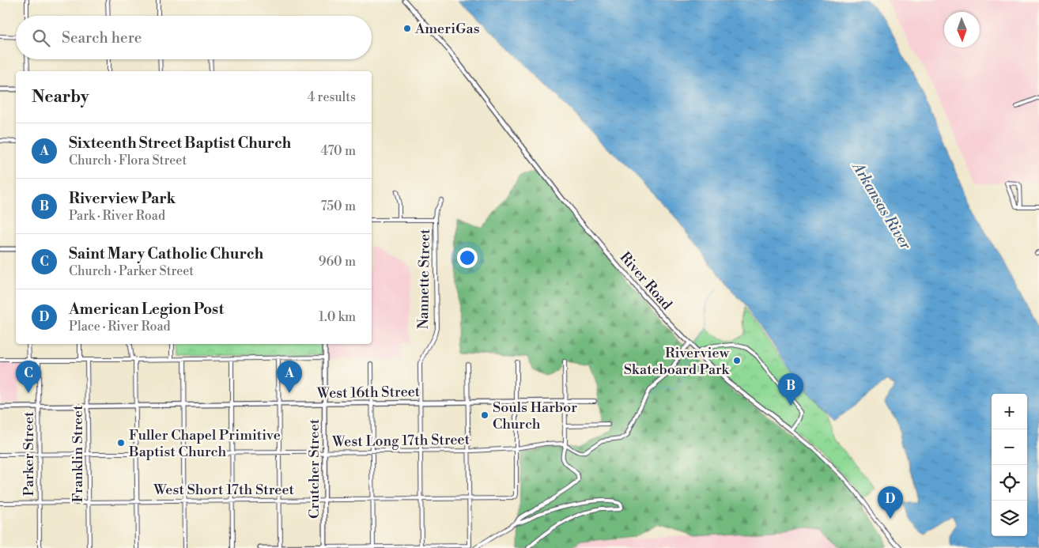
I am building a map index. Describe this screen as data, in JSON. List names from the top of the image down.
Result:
{
  "streets": {
    "street": [
      "Nannette Street",
      "River Road",
      "West 16th Street",
      "West Long 17th Street",
      "Parker Street",
      "Franklin Street",
      "Crutcher Street",
      "West Short 17th Street"
    ]
  },
  "crossings": [
    ["Nannette Street", "West 16th Street"],
    ["Nannette Street", "West Long 17th Street"],
    ["Nannette Street", "West Short 17th Street"],
    ["West 16th Street", "Parker Street"],
    ["West 16th Street", "Franklin Street"],
    ["West 16th Street", "Crutcher Street"],
    ["West Long 17th Street", "Parker Street"],
    ["West Long 17th Street", "Franklin Street"],
    ["West Long 17th Street", "Crutcher Street"],
    ["West Long 17th Street", "West Short 17th Street"],
    ["Parker Street", "West Short 17th Street"],
    ["Franklin Street", "West Short 17th Street"],
    ["Crutcher Street", "West Short 17th Street"]
  ],
  "water": ["Arkansas River"],
  "places": [
    "AmeriGas",
    "Riverview Skateboard Park",
    "Souls Harbor Church",
    "Fuller Chapel Primitive Baptist Church"
  ],
  "north": "bottom",
  "page": {
    "search": "Search here",
    "heading": ["Nearby", "4 results"],
    "list": [
      {
        "mark": "A",
        "name": "Sixteenth Street Baptist Church",
        "note": "Church · Flora Street",
        "value": "470 m"
      },
      {
        "mark": "B",
        "name": "Riverview Park",
        "note": "Park · River Road",
        "value": "750 m"
      },
      {
        "mark": "C",
        "name": "Saint Mary Catholic Church",
        "note": "Church · Parker Street",
        "value": "960 m"
      },
      {
        "mark": "D",
        "name": "American Legion Post",
        "note": "Place · River Road",
        "value": "1.0 km"
      }
    ],
    "pins": [
      "A",
      "C",
      "B",
      "D"
    ],
    "map_buttons": ["+", "−"]
  }
}
